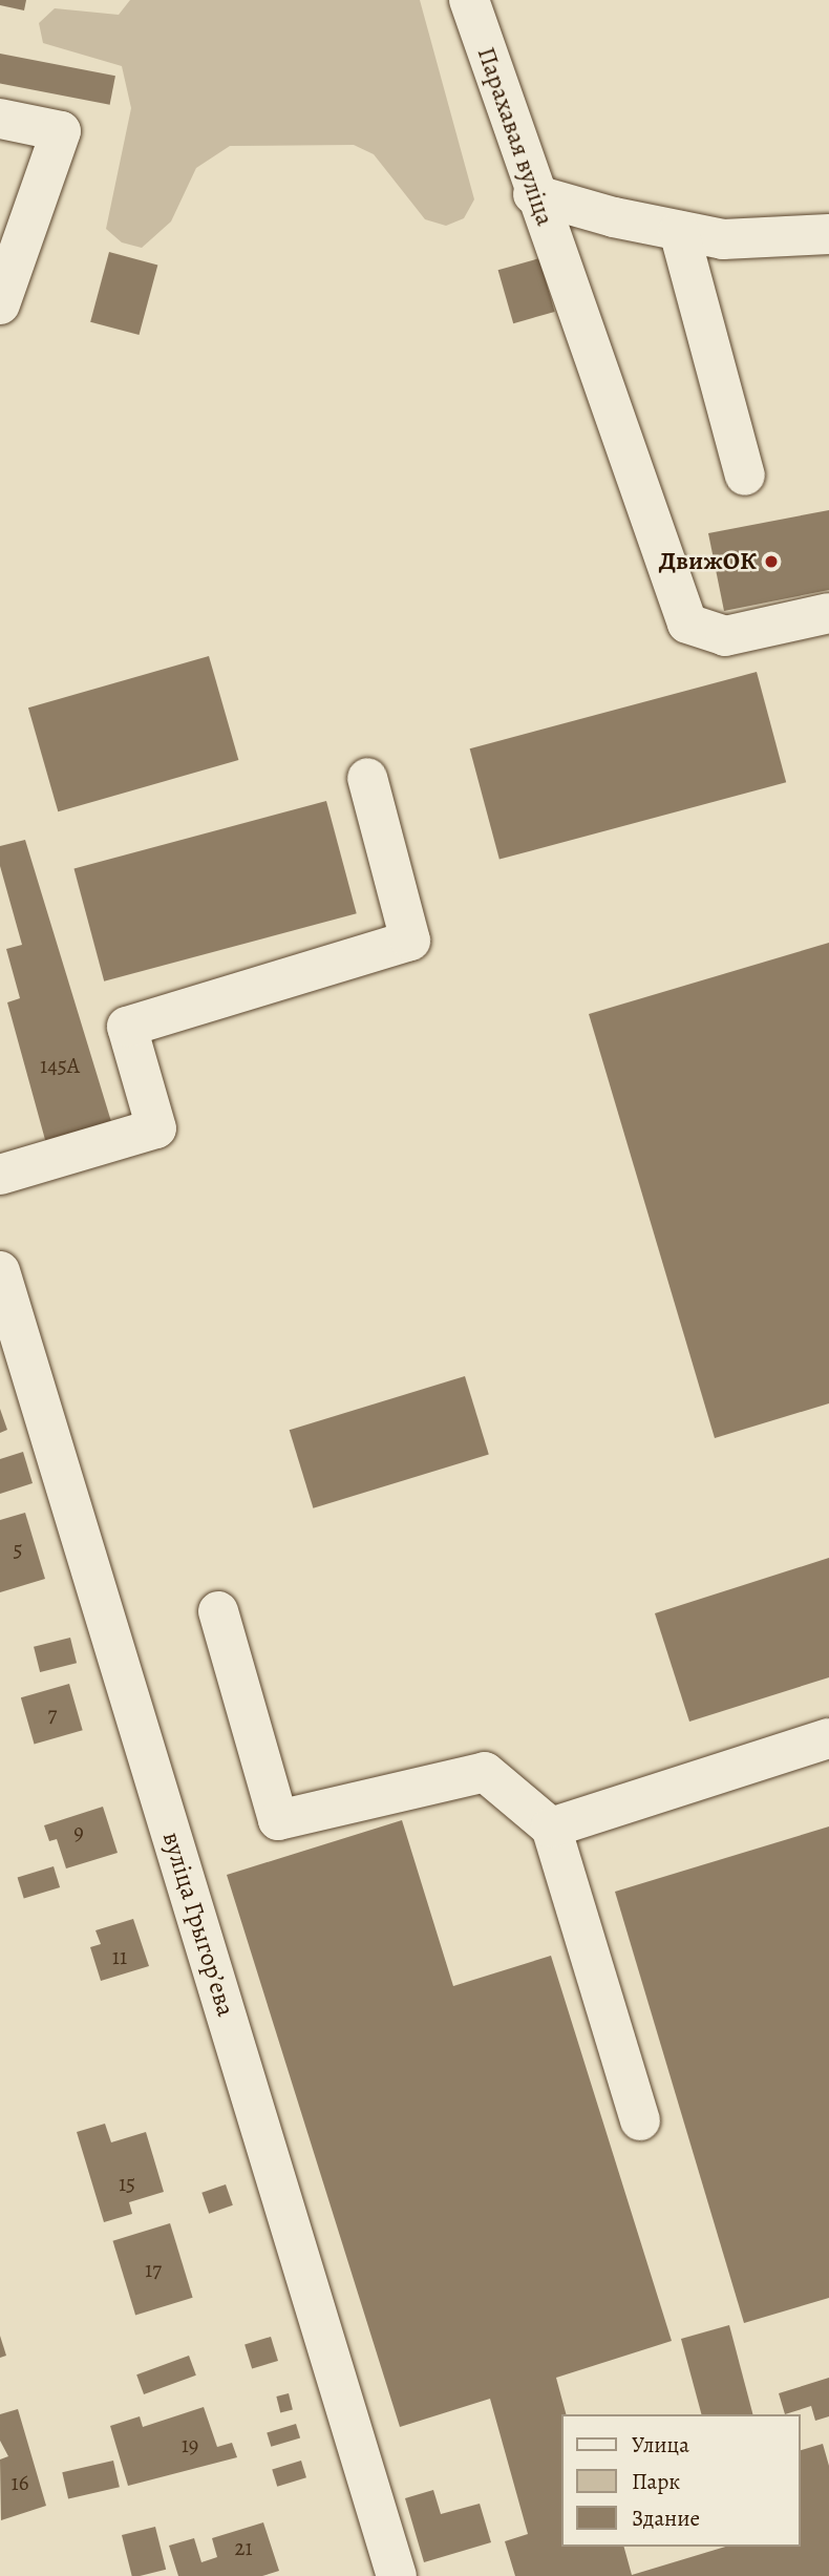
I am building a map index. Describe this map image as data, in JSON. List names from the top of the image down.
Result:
{
  "streets": {
    "street": ["Парахавая вуліца", "вуліца Грыгорʼева"]
  },
  "places": ["ДвижОК"],
  "house_numbers": [
    "145А",
    "5",
    "7",
    "9",
    "11",
    "15",
    "17",
    "19",
    "16",
    "21"
  ],
  "legend": ["Улица", "Парк", "Здание"]
}
